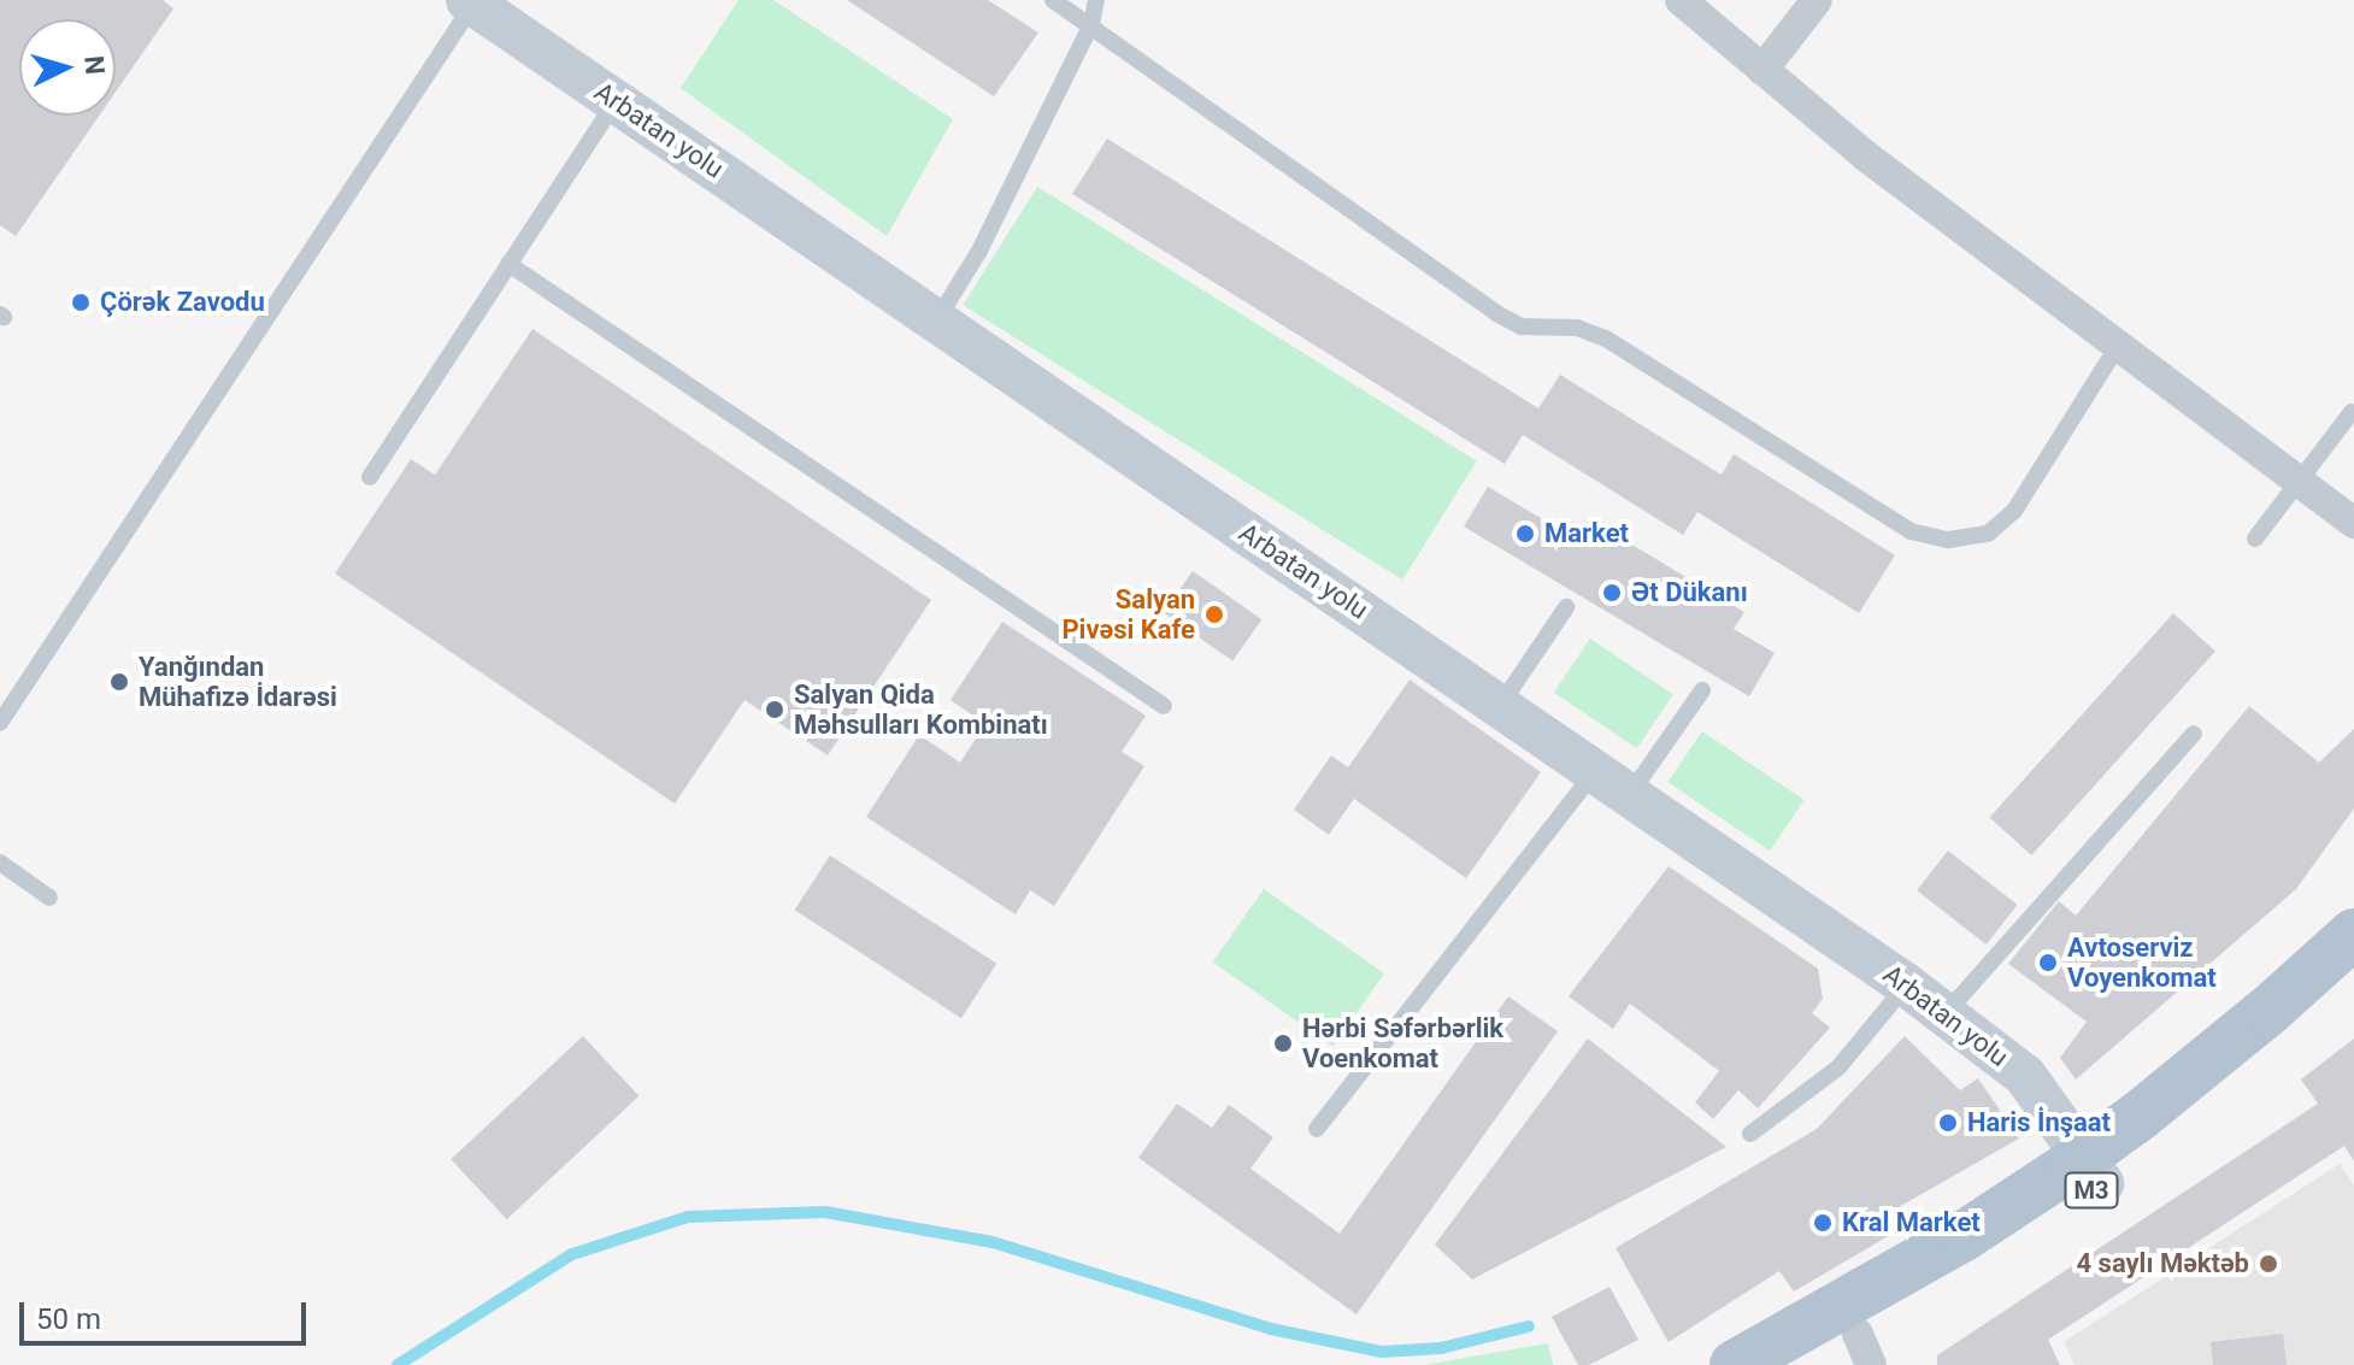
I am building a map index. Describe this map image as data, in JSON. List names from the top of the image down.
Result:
{
  "streets": {
    "main road": ["Arbatan yolu", "M3"]
  },
  "crossings": [
    ["Arbatan yolu", "M3"]
  ],
  "places": [
    "Çörək Zavodu",
    "Market",
    "Ət Dükanı",
    "Salyan Pivəsi Kafe",
    "Yanğından Mühafizə İdarəsi",
    "Salyan Qida Məhsulları Kombinatı",
    "Avtoserviz Voyenkomat",
    "Hərbi Səfərbərlik Voenkomat",
    "Haris İnşaat",
    "Kral Market",
    "4 saylı Məktəb"
  ],
  "scale_bar": "50 m",
  "north": "right"
}
